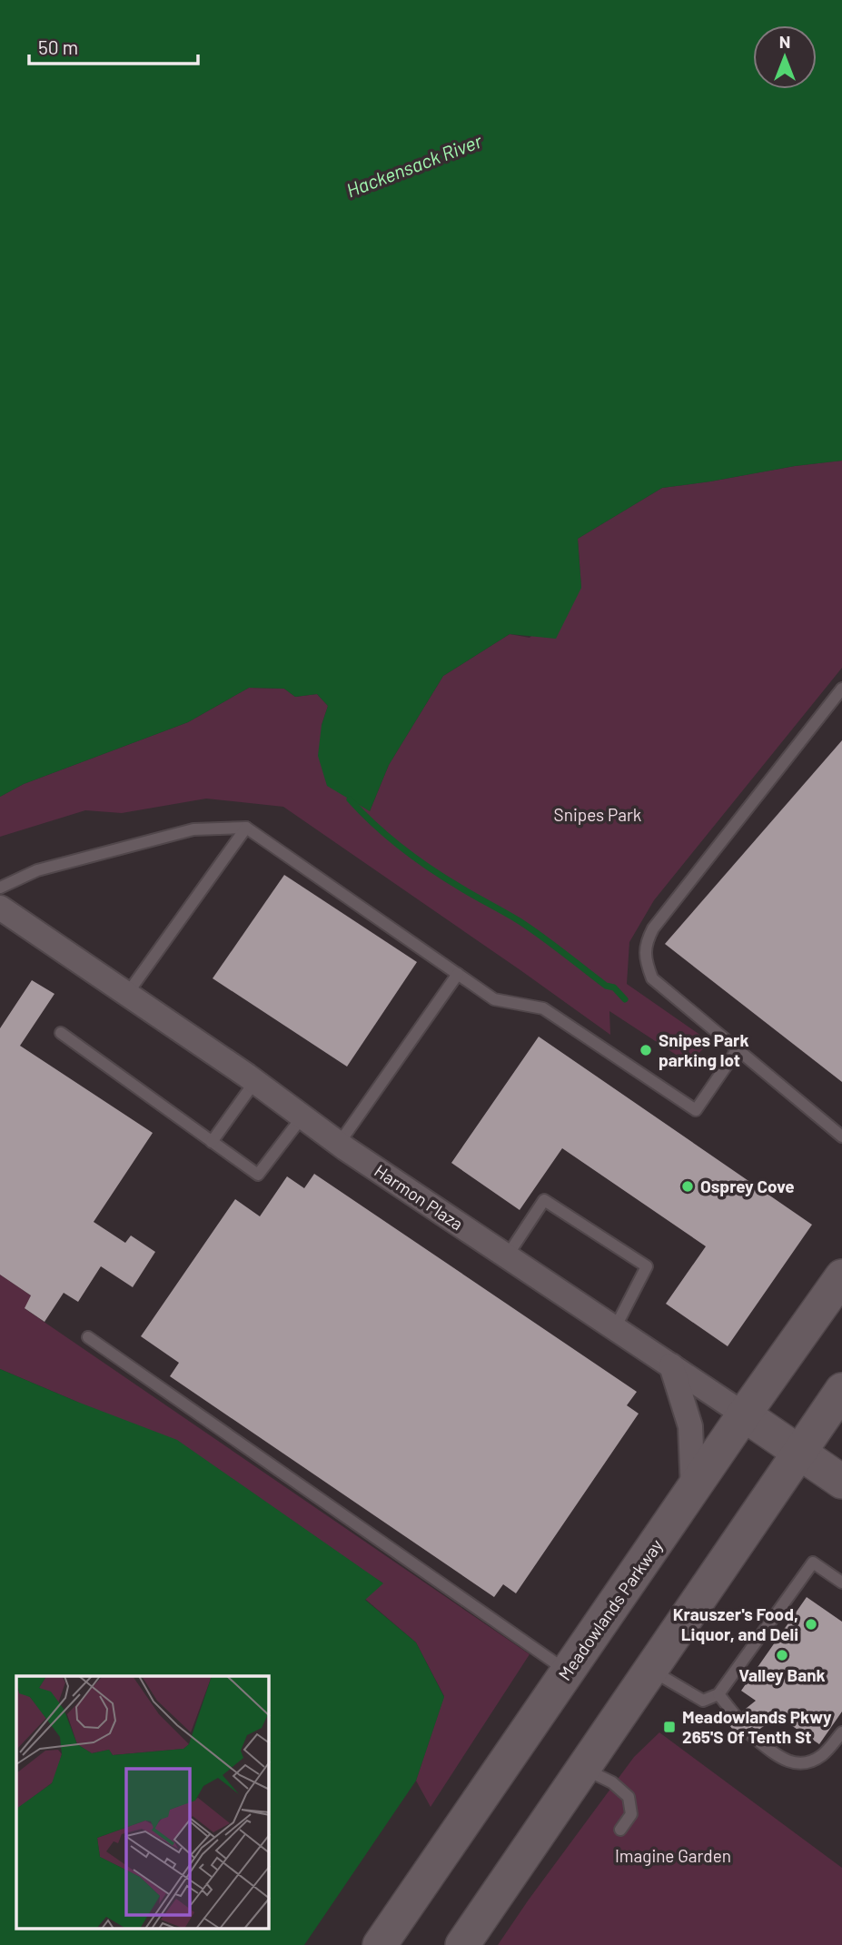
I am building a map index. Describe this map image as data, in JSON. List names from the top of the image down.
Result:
{
  "streets": {
    "main road": ["Harmon Plaza", "Meadowlands Parkway"]
  },
  "crossings": [
    ["Harmon Plaza", "Meadowlands Parkway"]
  ],
  "water": ["Hackensack River"],
  "parks": ["Snipes Park", "Imagine Garden"],
  "places": {
    "other": [
      "Snipes Park parking lot",
      "Osprey Cove",
      "Krauszer's Food, Liquor, and Deli",
      "Valley Bank"
    ],
    "transit": ["Meadowlands Pkwy 265'S Of Tenth St"]
  },
  "scale_bar": "50 m",
  "north": "top"
}
